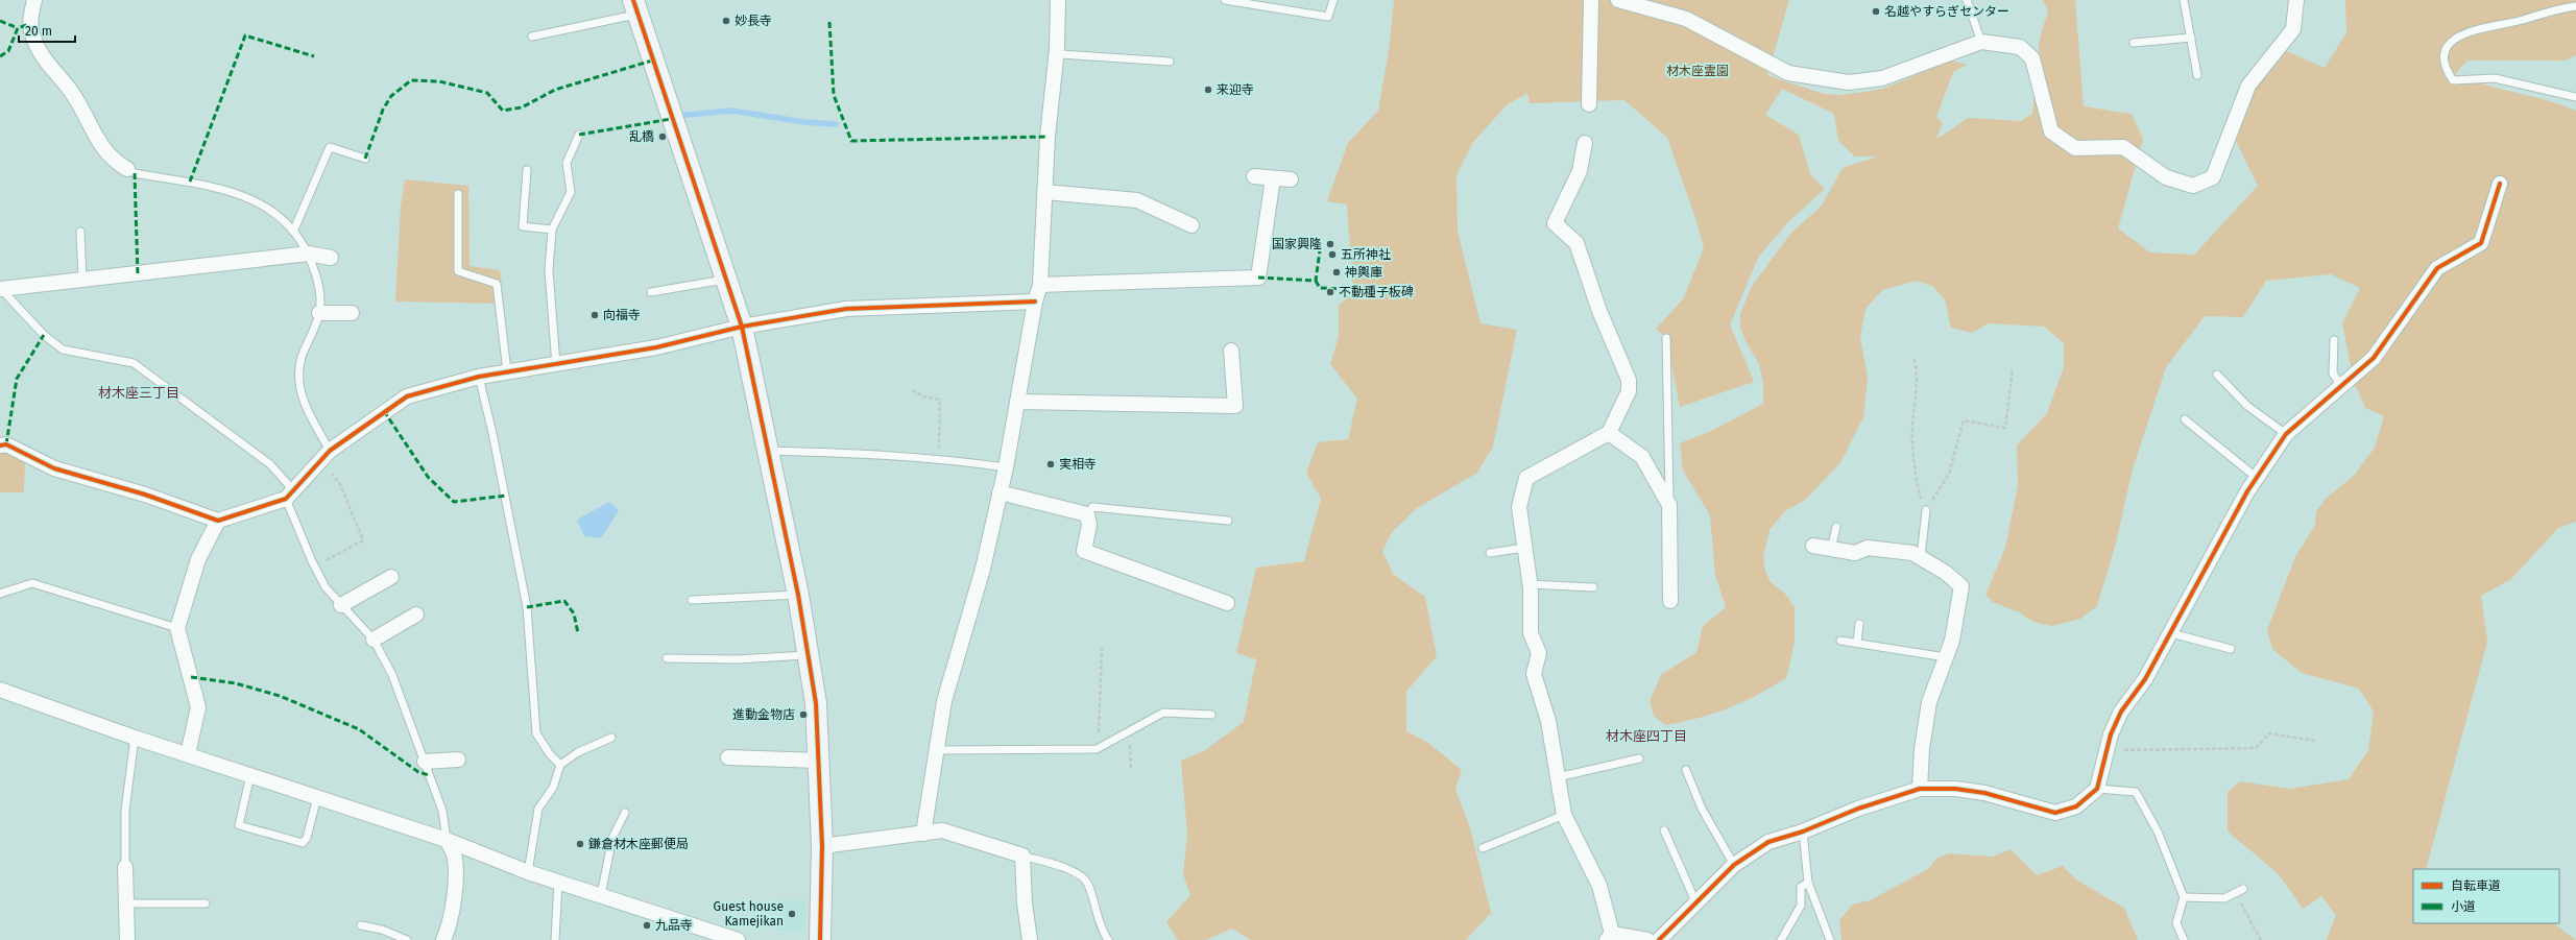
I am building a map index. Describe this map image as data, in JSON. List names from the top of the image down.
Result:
{
  "districts": ["材木座三丁目", "材木座四丁目"],
  "parks": ["材木座霊園"],
  "places": [
    "名越やすらぎセンター",
    "妙長寺",
    "来迎寺",
    "乱橋",
    "国家興隆",
    "五所神社",
    "神輿庫",
    "不動種子板碑",
    "向福寺",
    "実相寺",
    "進動金物店",
    "鎌倉材木座郵便局",
    "Guest house Kamejikan",
    "九品寺"
  ],
  "legend": ["自転車道", "小道"],
  "scale_bar": "20 m"
}
